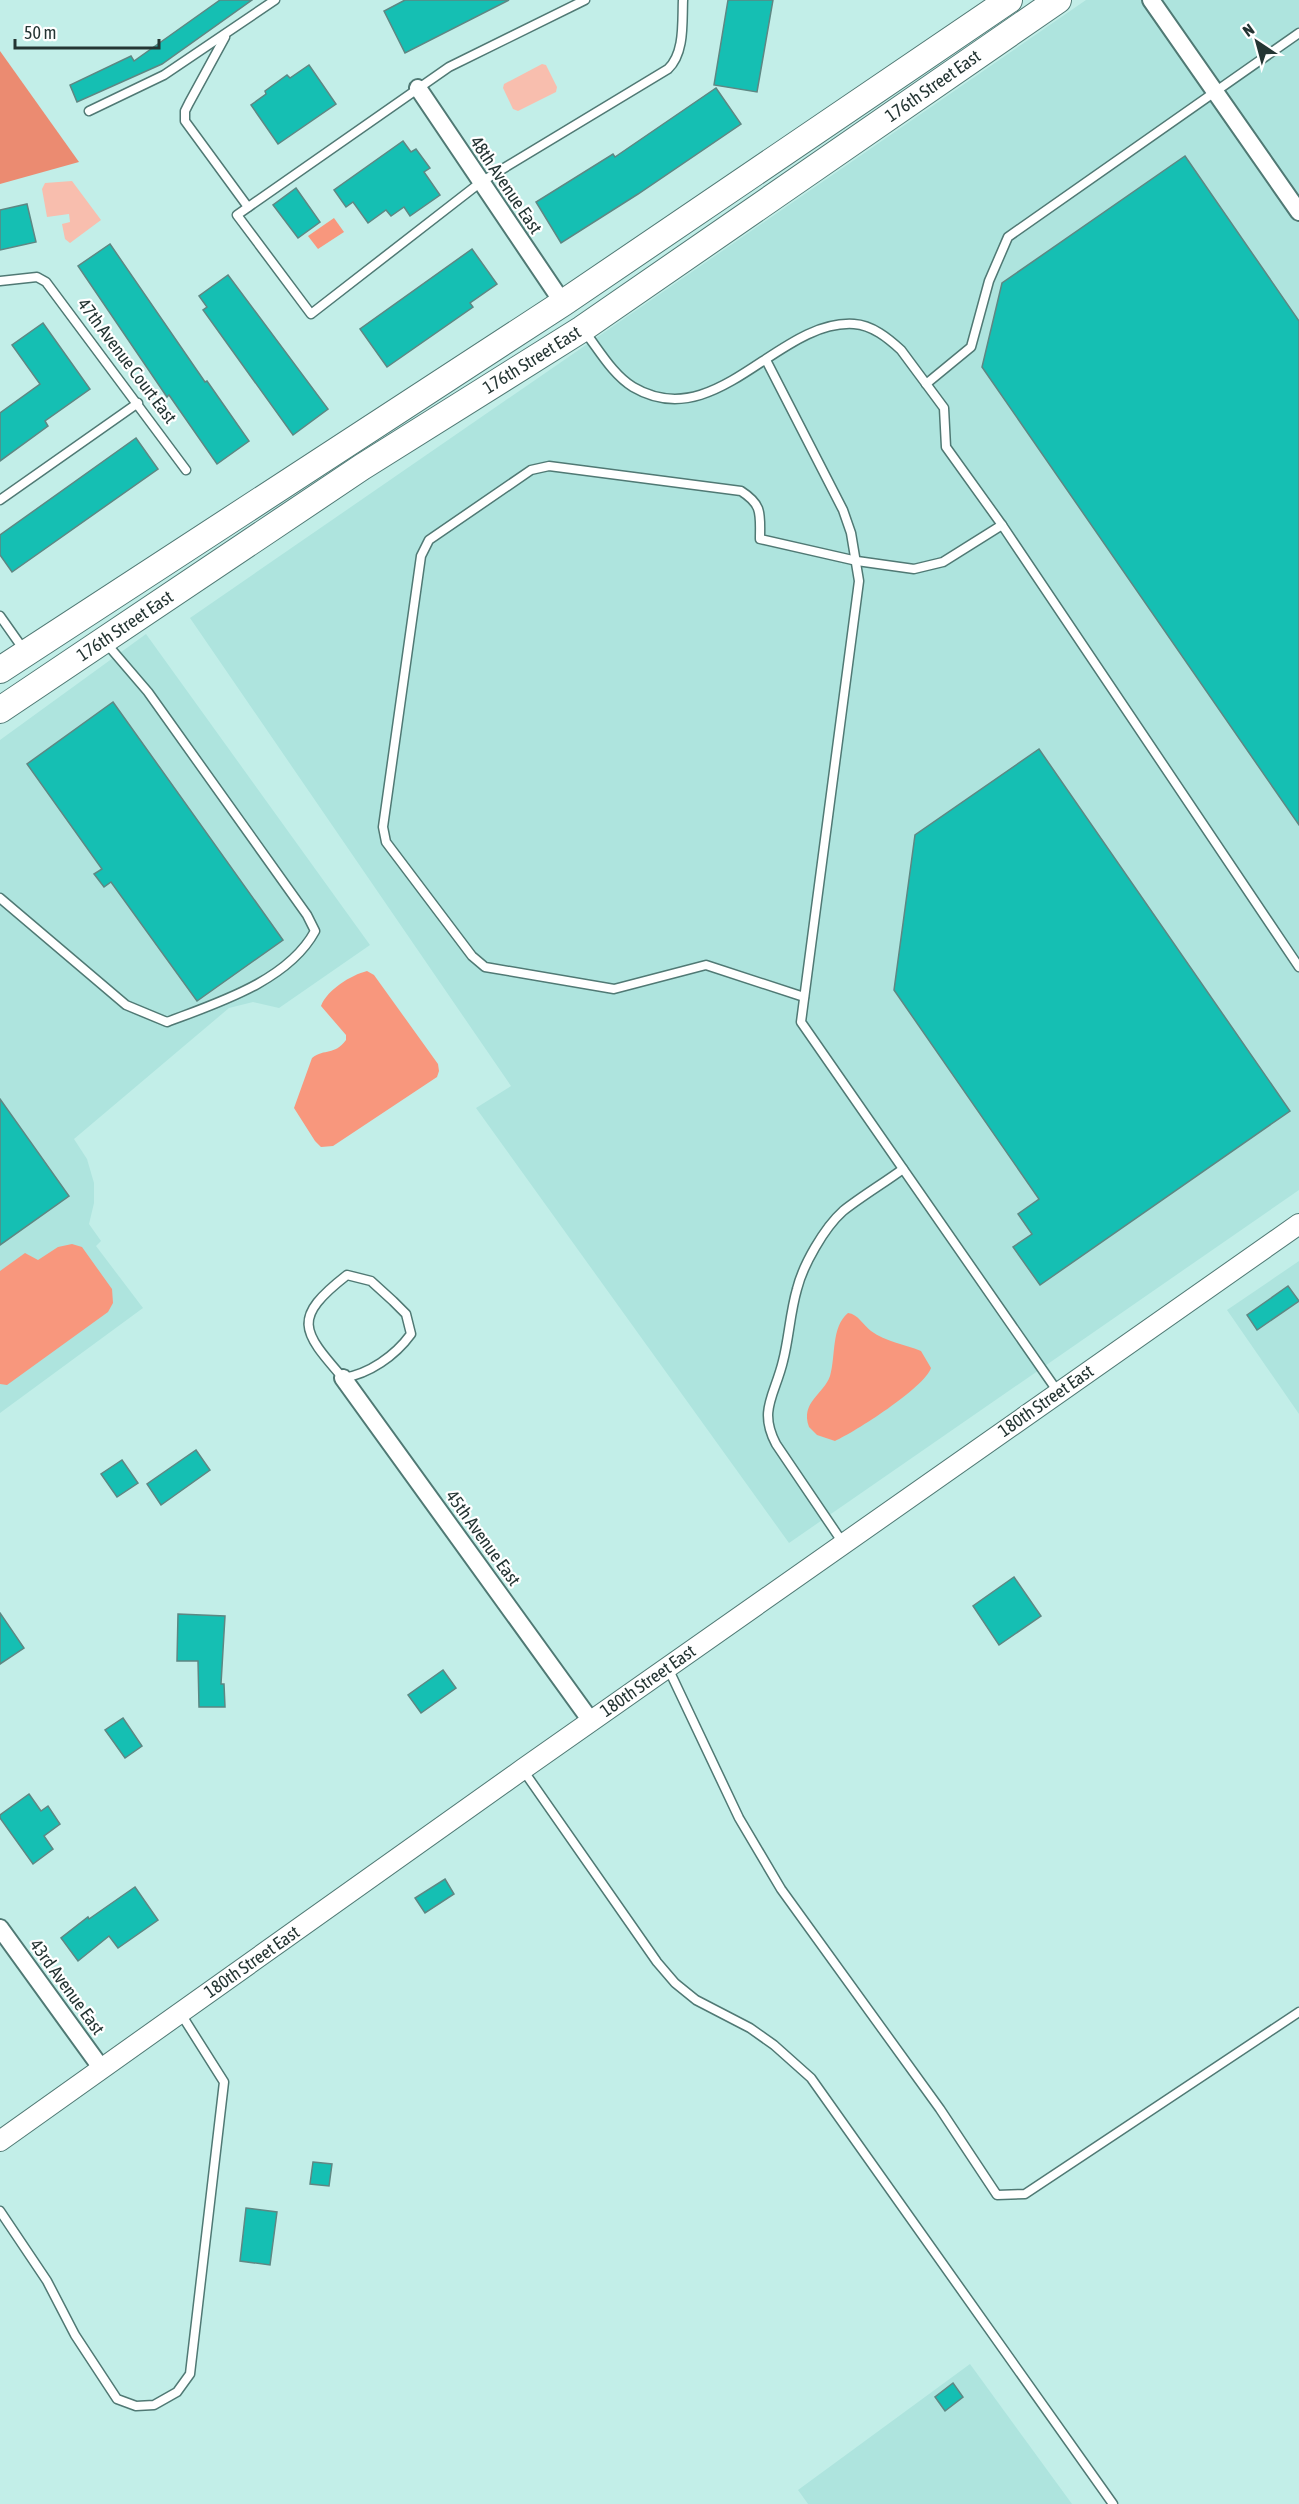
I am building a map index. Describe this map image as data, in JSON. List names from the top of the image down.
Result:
{
  "streets": {
    "main road": ["176th Street East"],
    "street": [
      "48th Avenue East",
      "180th Street East",
      "45th Avenue East",
      "43rd Avenue East"
    ],
    "lane": ["47th Avenue Court East"]
  },
  "crossings": [
    ["176th Street East", "48th Avenue East"],
    ["180th Street East", "45th Avenue East"],
    ["180th Street East", "43rd Avenue East"]
  ],
  "scale_bar": "50 m",
  "north": "top left"
}
